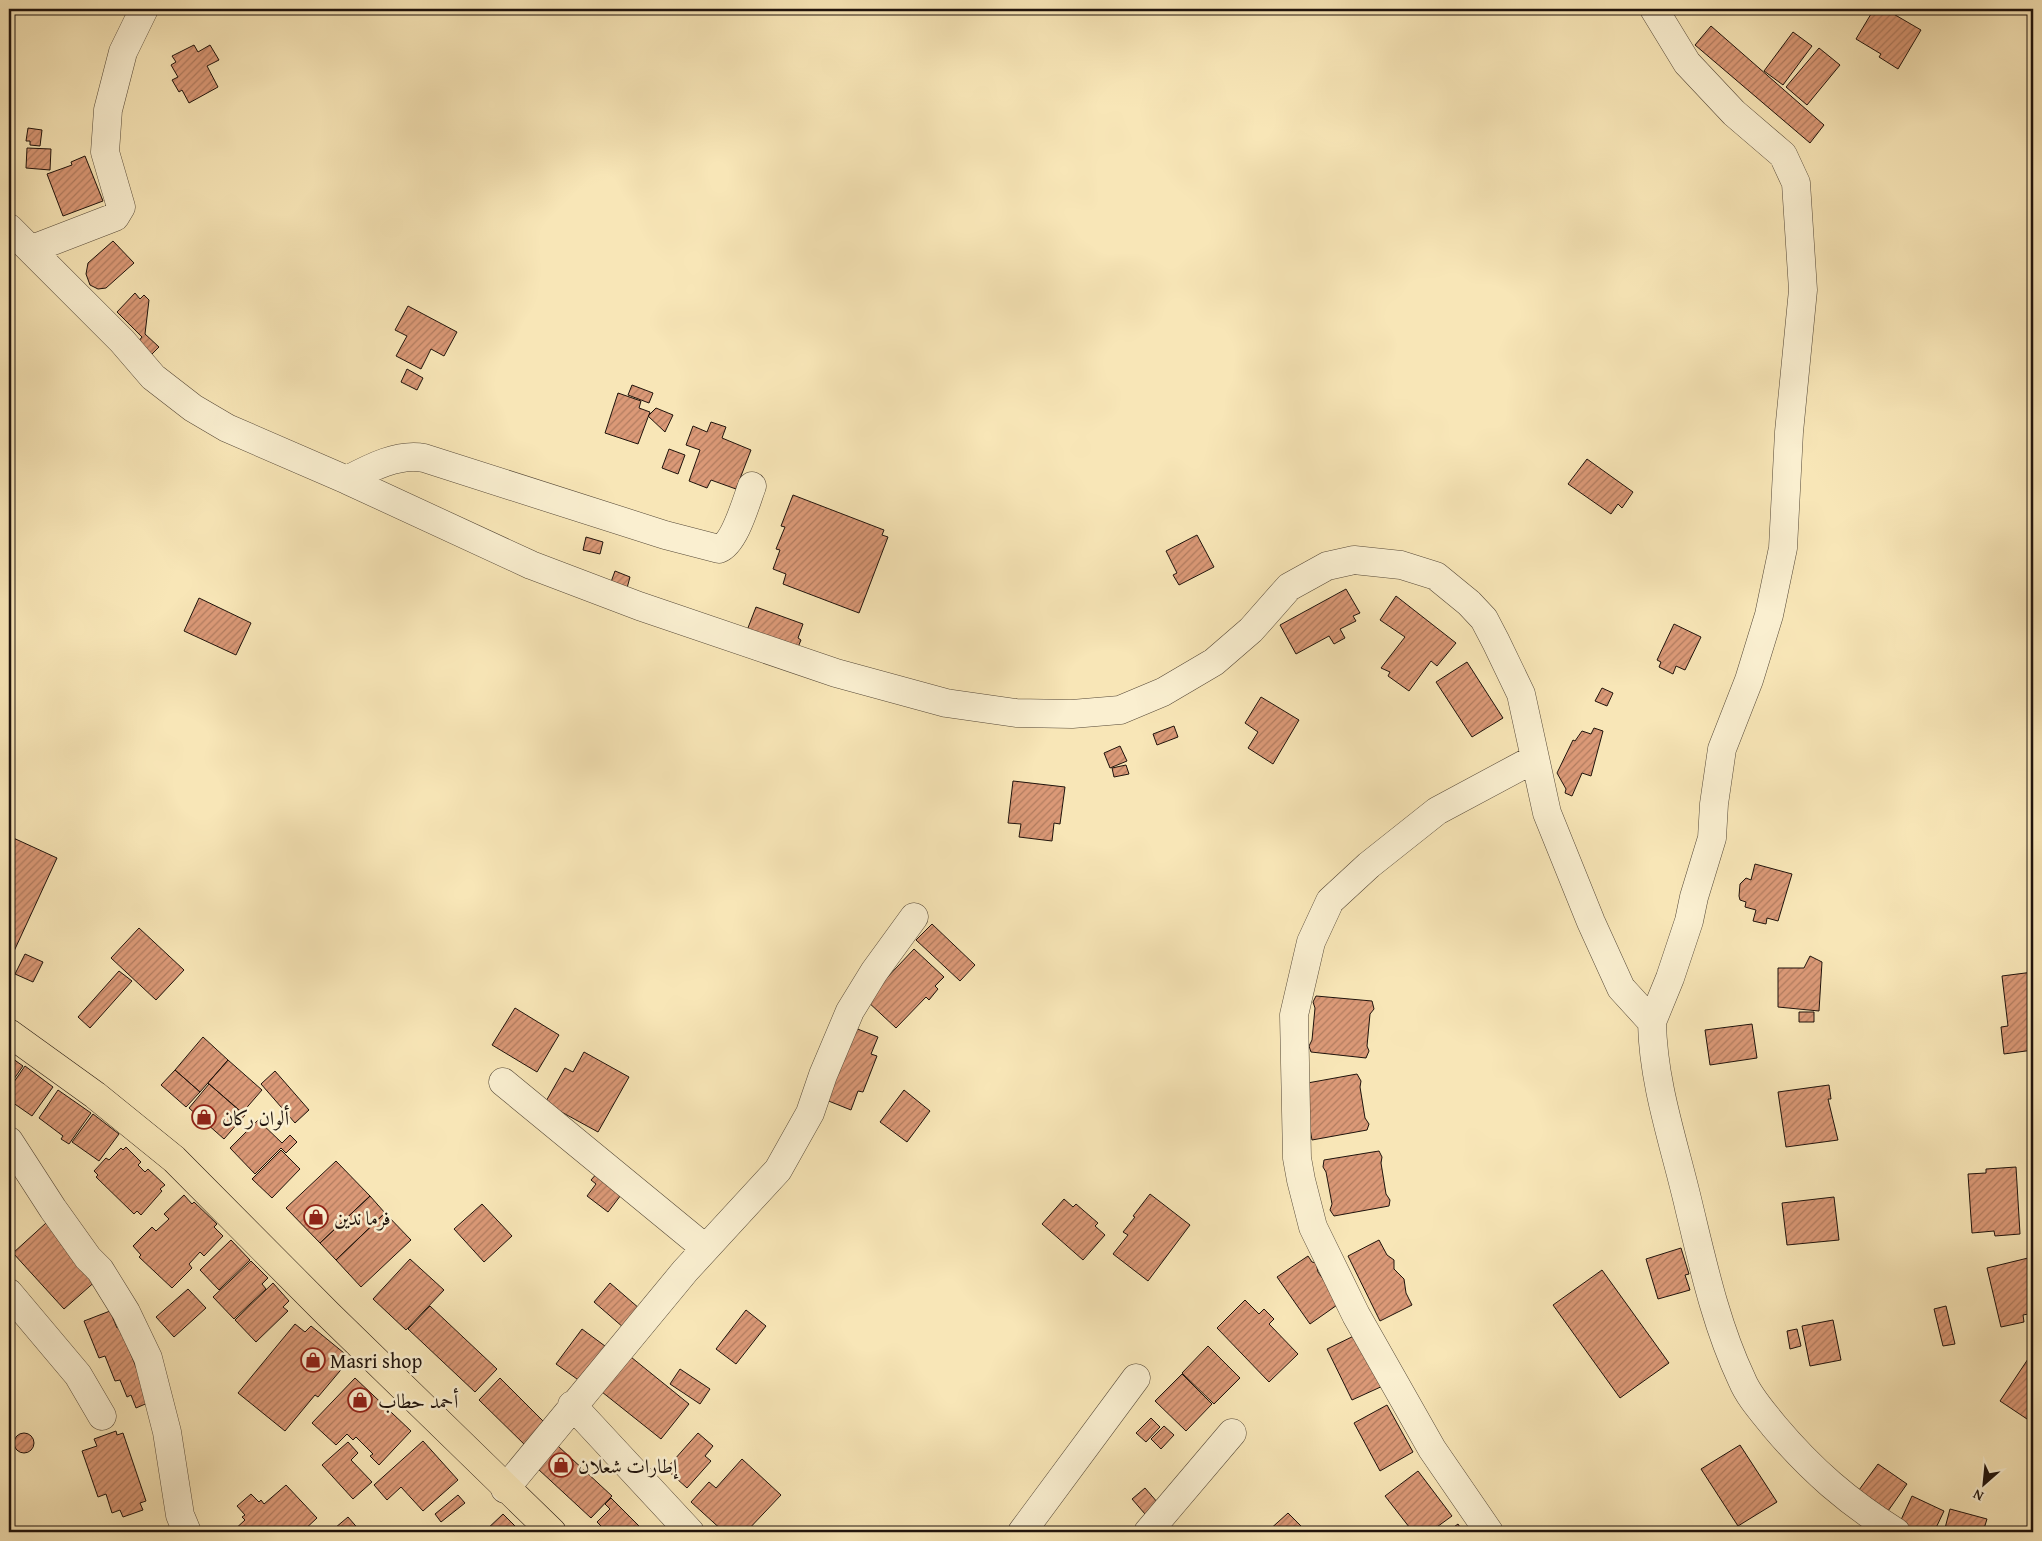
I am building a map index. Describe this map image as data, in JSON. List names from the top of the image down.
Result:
{
  "places": {
    "shop": [
      "ألوان ركان",
      "فرما ندين",
      "Masri shop",
      "أحمد حطاب",
      "إطارات شعلان"
    ]
  },
  "north": "bottom left"
}
